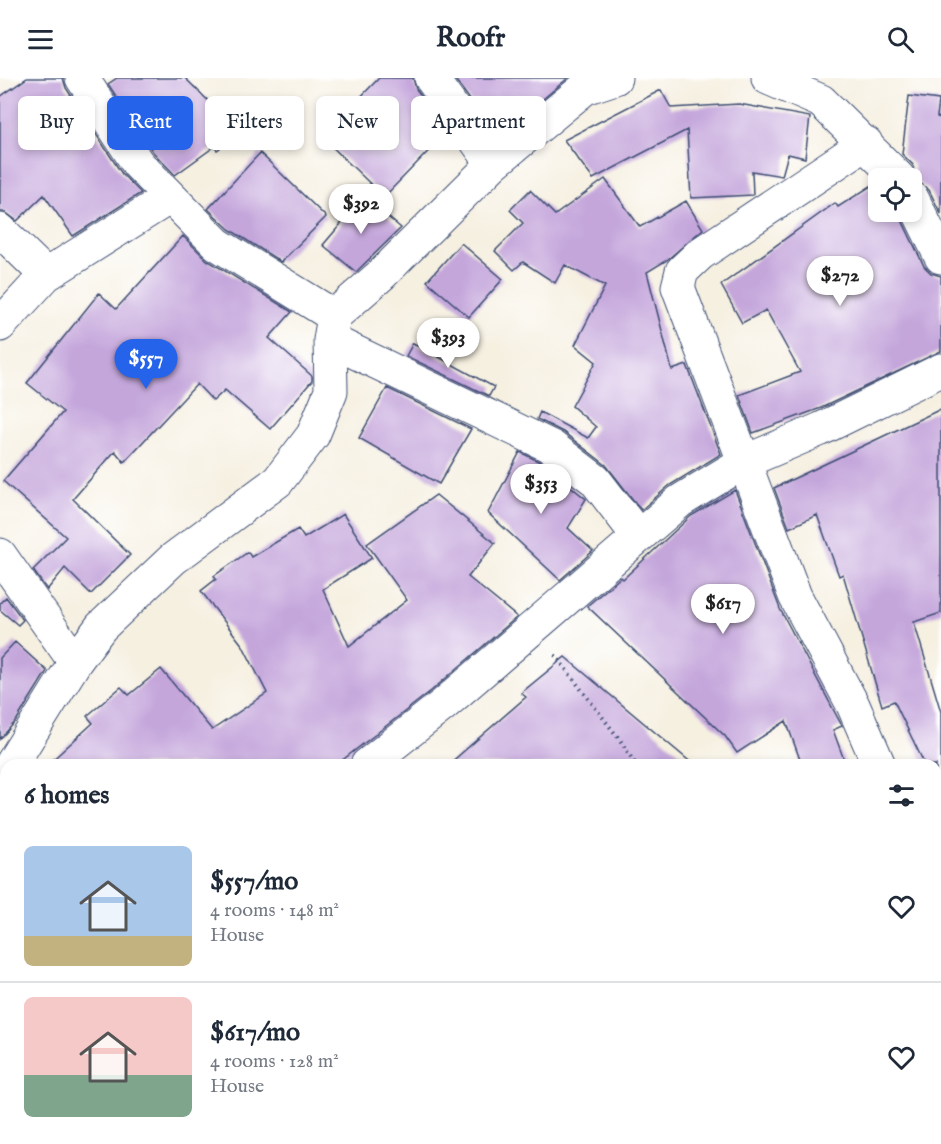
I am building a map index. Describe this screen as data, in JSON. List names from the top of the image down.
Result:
{
  "page": {
    "header": "Roofr",
    "chip": [
      "Buy",
      "Rent",
      "Filters",
      "New",
      "Apartment"
    ],
    "price": [
      "$392",
      "$272",
      "$393",
      "$557",
      "$353",
      "$617"
    ],
    "heading": "6 homes",
    "list": [
      {
        "name": "$557/mo",
        "note": "4 rooms · 148 m² · House"
      },
      {
        "name": "$617/mo",
        "note": "4 rooms · 128 m² · House"
      }
    ]
  }
}
